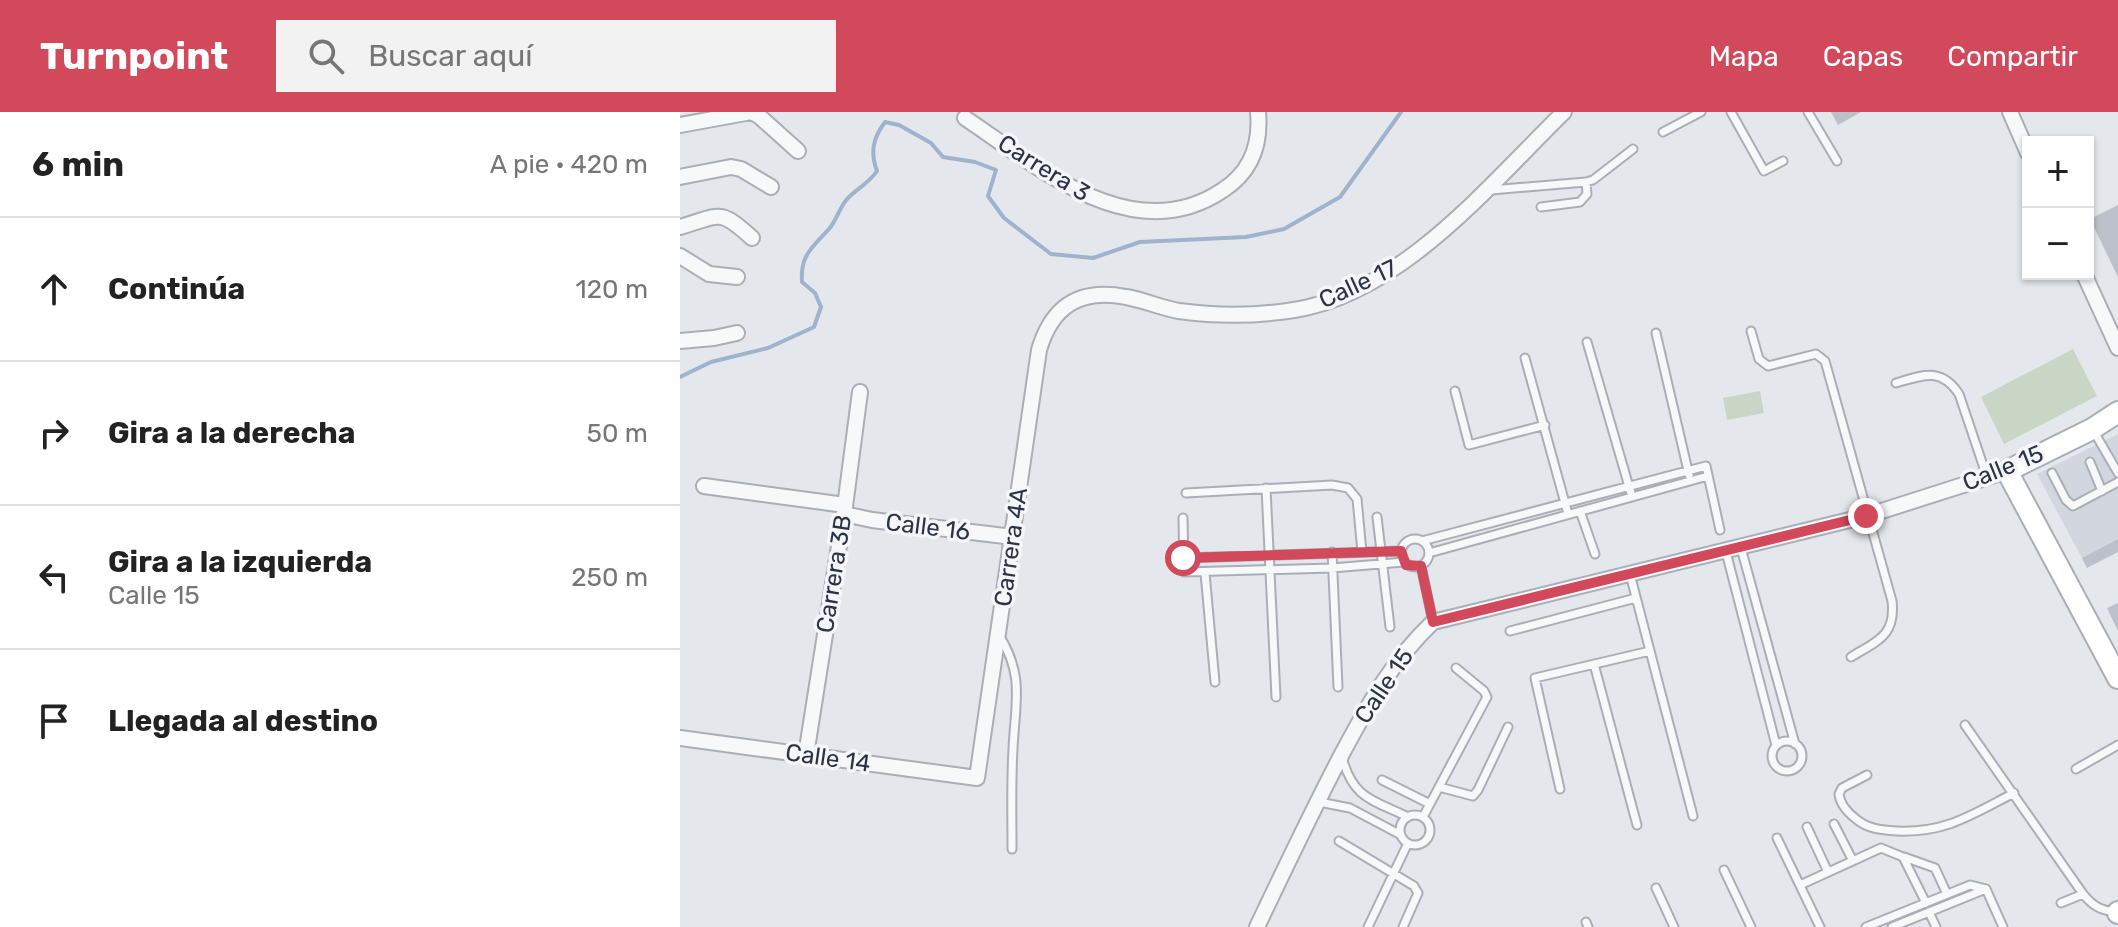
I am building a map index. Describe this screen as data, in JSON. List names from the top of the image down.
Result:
{
  "streets": {
    "main road": ["Calle 15"],
    "street": [
      "Carrera 3",
      "Calle 17",
      "Calle 16",
      "Carrera 4A",
      "Carrera 3B",
      "Calle 14"
    ]
  },
  "crossings": [
    ["Calle 17", "Carrera 4A"],
    ["Calle 16", "Carrera 4A"],
    ["Calle 16", "Carrera 3B"],
    ["Carrera 4A", "Calle 14"],
    ["Carrera 3B", "Calle 14"]
  ],
  "page": {
    "header": "Turnpoint",
    "search": "Buscar aquí",
    "nav": ["Mapa", "Capas", "Compartir"],
    "heading": ["6 min", "A pie · 420 m"],
    "map_buttons": ["+", "−"],
    "list": [
      ["Continúa", "120 m"],
      ["Gira a la derecha", "50 m"],
      ["Gira a la izquierda", "Calle 15", "250 m"],
      "Llegada al destino"
    ]
  }
}
